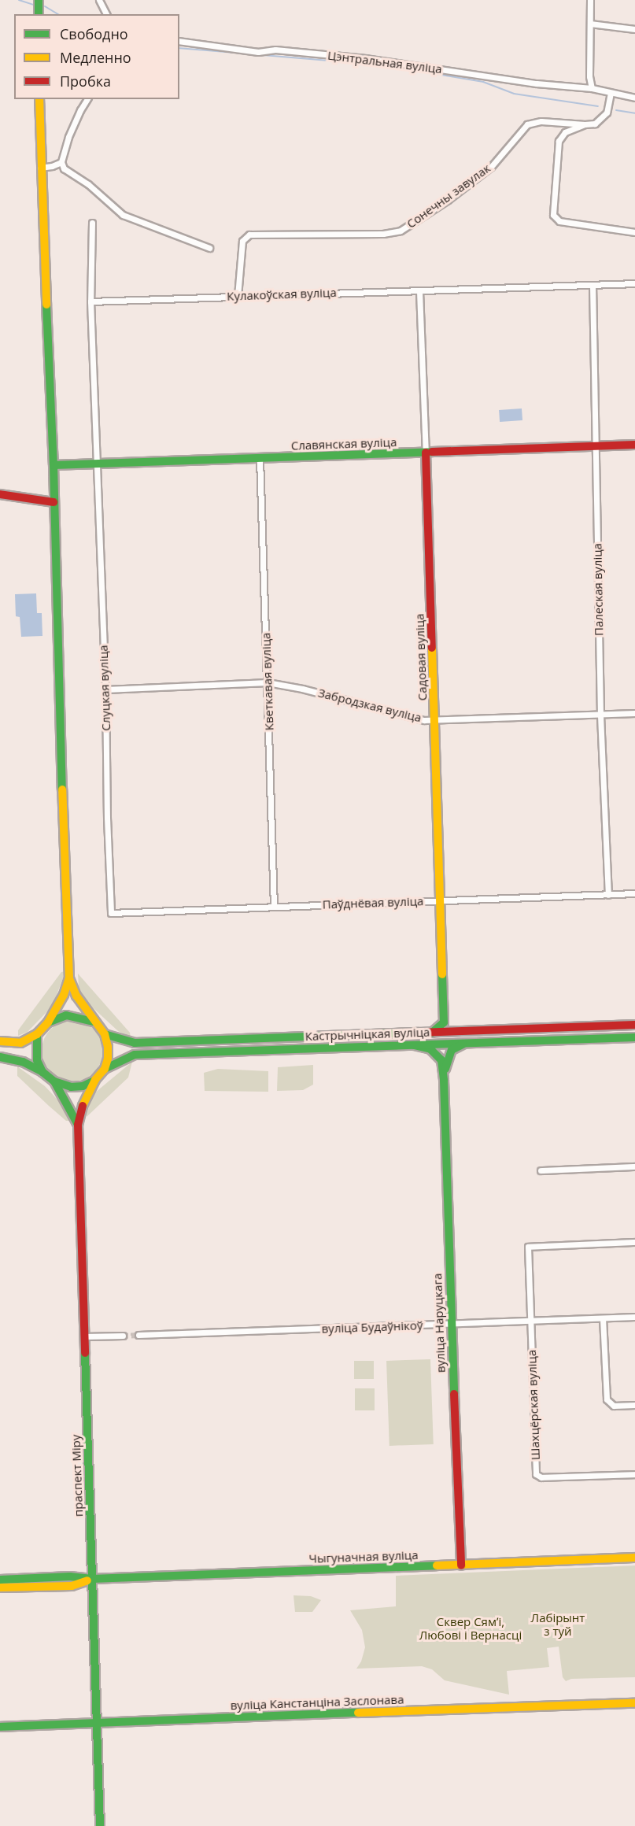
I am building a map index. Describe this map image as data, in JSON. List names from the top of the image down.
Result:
{
  "streets": {
    "main road": [
      "Славянская вуліца",
      "Садовая вуліца",
      "Кастрычніцкая вуліца",
      "вуліца Наруцкага",
      "праспект Міру",
      "Чыгуначная вуліца",
      "вуліца Канстанціна Заслонава"
    ],
    "street": [
      "Цэнтральная вуліца",
      "Сонечны завулак",
      "Кулакоўская вуліца",
      "Палеская вуліца",
      "Кветкавая вуліца",
      "Слуцкая вуліца",
      "Забродзкая вуліца",
      "Паўднёвая вуліца",
      "вуліца Будаўнікоў",
      "Шахцёрская вуліца"
    ]
  },
  "crossings": [
    ["Сонечны завулак", "Кулакоўская вуліца"],
    ["Кулакоўская вуліца", "Палеская вуліца"],
    ["Кулакоўская вуліца", "Садовая вуліца"],
    ["Славянская вуліца", "Палеская вуліца"],
    ["Славянская вуліца", "Садовая вуліца"],
    ["Славянская вуліца", "Кветкавая вуліца"],
    ["Славянская вуліца", "Слуцкая вуліца"],
    ["Палеская вуліца", "Забродзкая вуліца"],
    ["Палеская вуліца", "Паўднёвая вуліца"],
    ["Садовая вуліца", "Забродзкая вуліца"],
    ["Садовая вуліца", "Паўднёвая вуліца"],
    ["Кветкавая вуліца", "Забродзкая вуліца"],
    ["Кветкавая вуліца", "Паўднёвая вуліца"],
    ["Слуцкая вуліца", "Забродзкая вуліца"],
    ["Слуцкая вуліца", "Паўднёвая вуліца"],
    ["вуліца Наруцкага", "вуліца Будаўнікоў"],
    ["вуліца Наруцкага", "Чыгуначная вуліца"],
    ["вуліца Будаўнікоў", "Шахцёрская вуліца"],
    ["праспект Міру", "Чыгуначная вуліца"],
    ["праспект Міру", "вуліца Канстанціна Заслонава"]
  ],
  "parks": ["Лабірынт з туй", "Сквер Сямʼі, Любові і Вернасці"],
  "legend": ["Свободно", "Медленно", "Пробка"]
}
